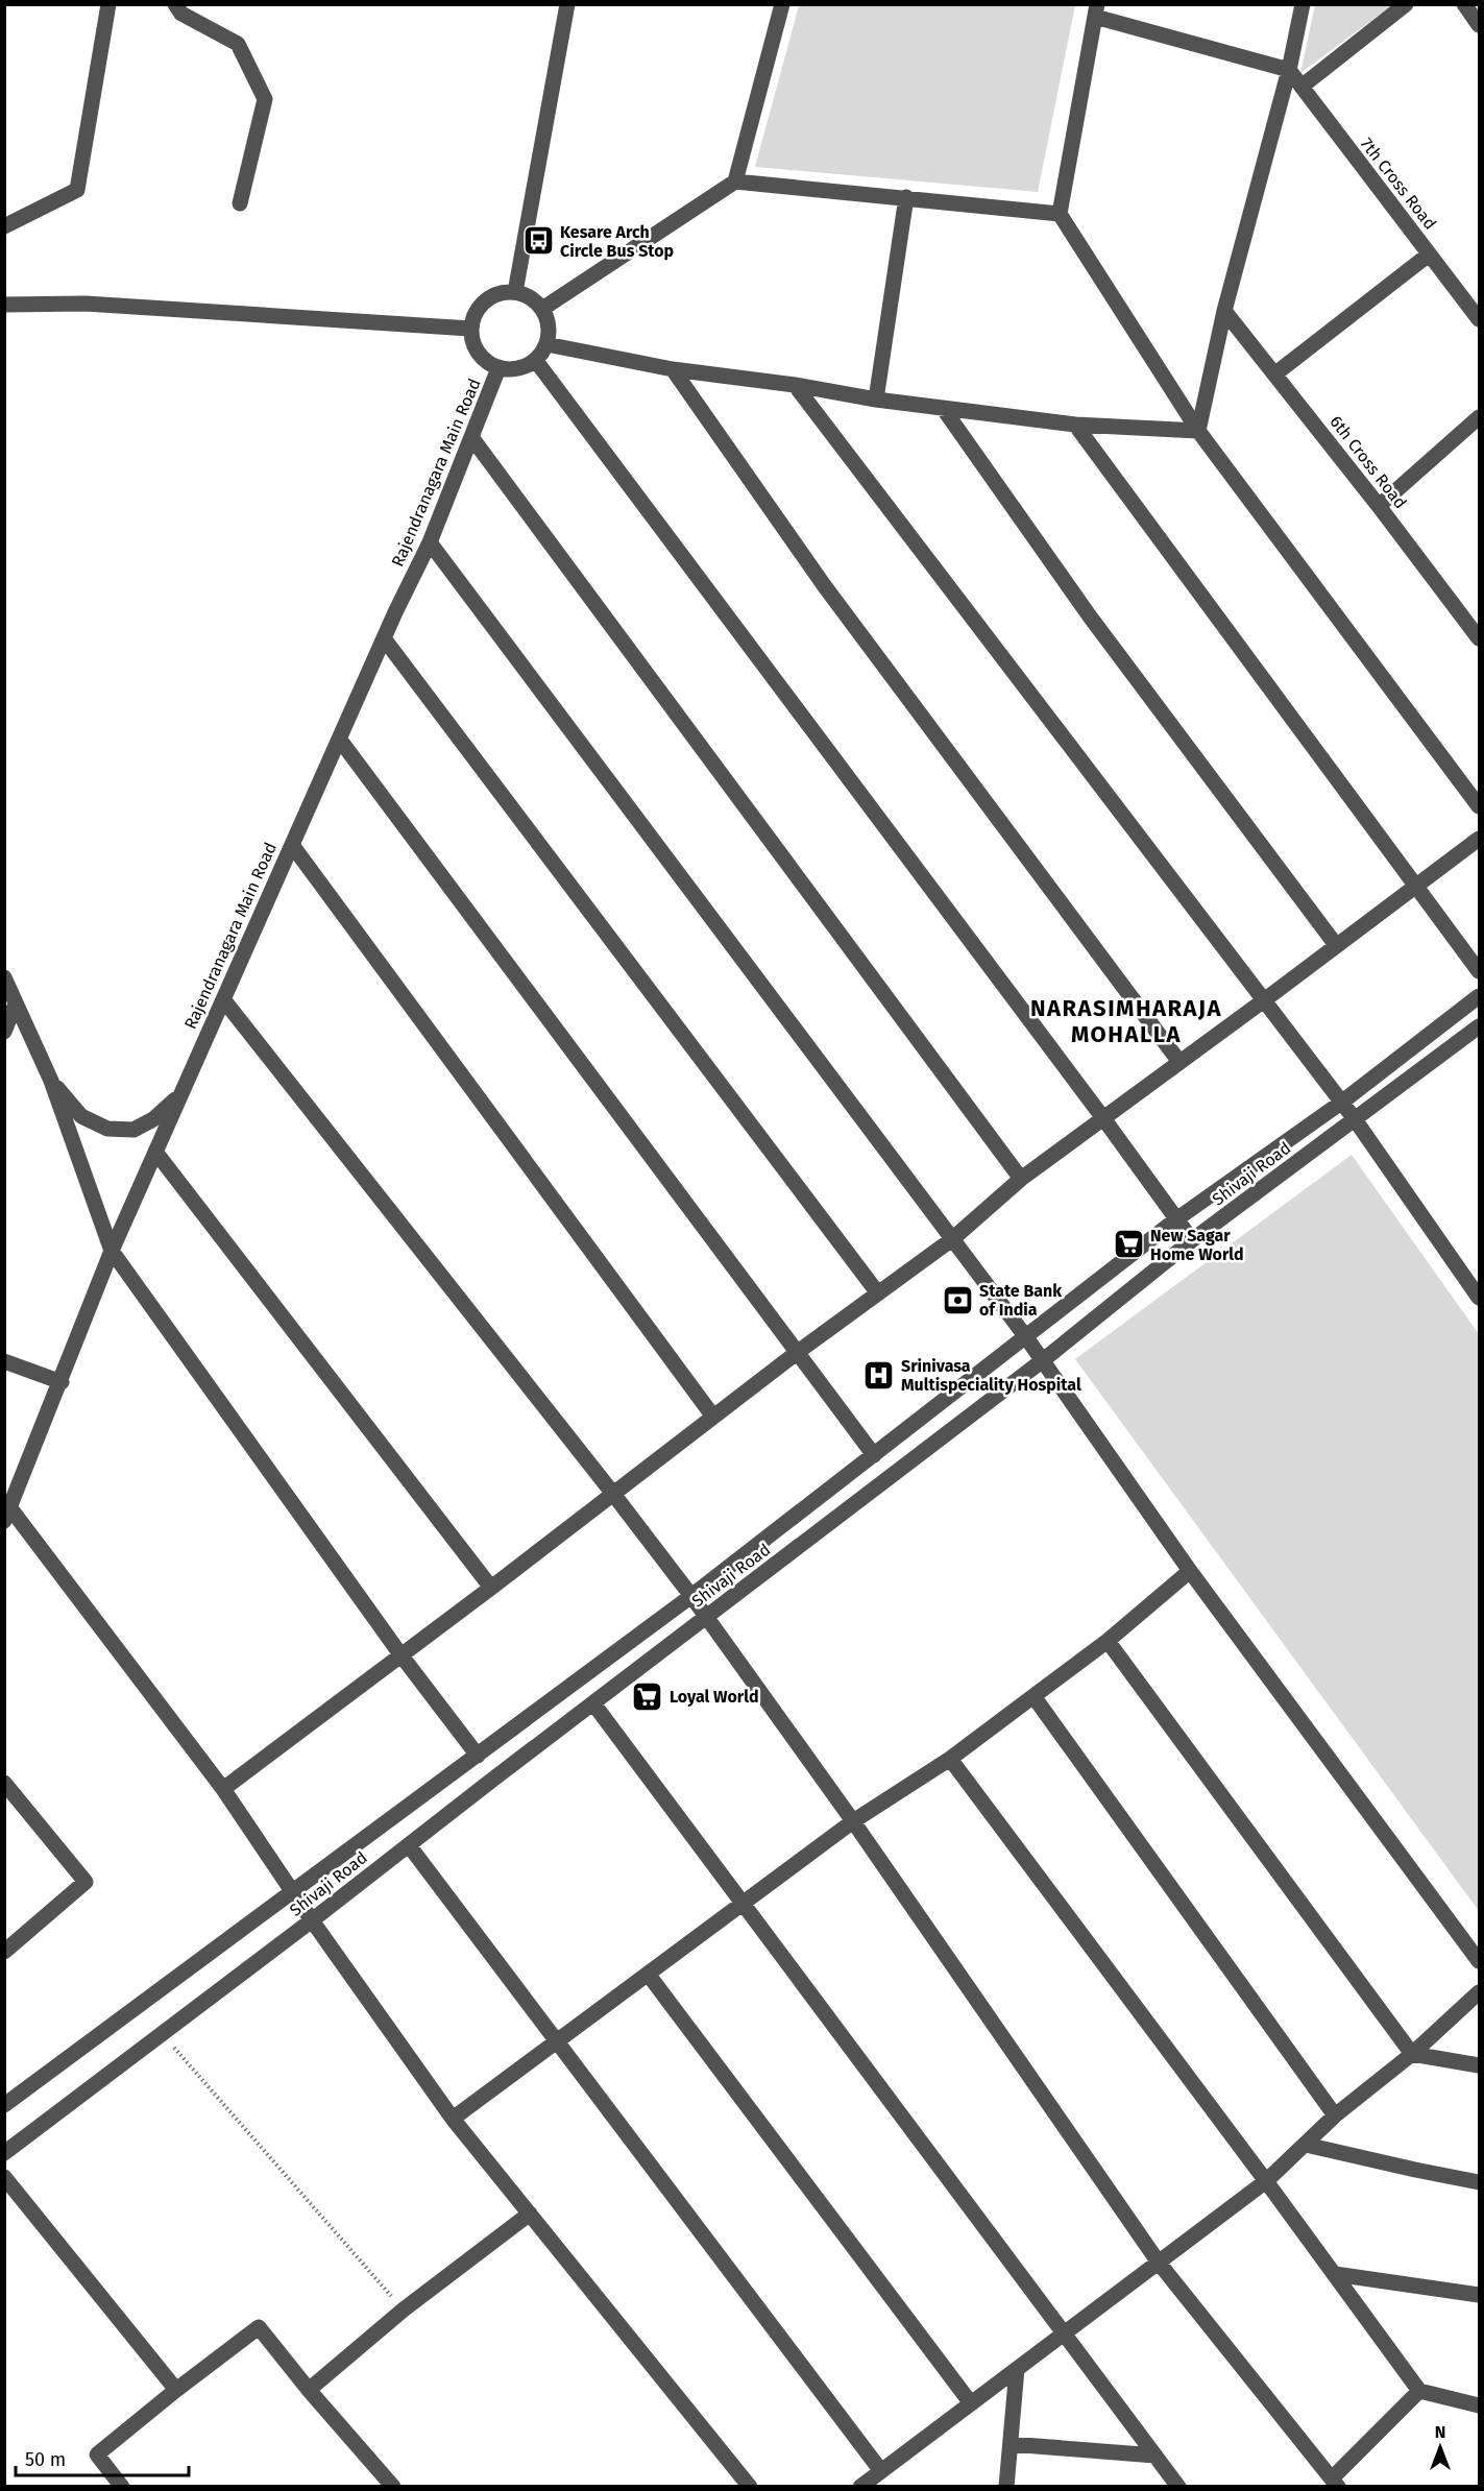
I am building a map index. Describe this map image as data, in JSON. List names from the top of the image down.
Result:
{
  "streets": {
    "street": [
      "7th Cross Road",
      "6th Cross Road",
      "Rajendranagara Main Road",
      "Shivaji Road"
    ]
  },
  "districts": ["NARASIMHARAJA MOHALLA"],
  "places": {
    "bus stop": ["Kesare Arch Circle Bus Stop"],
    "supermarket": ["New Sagar Home World", "Loyal World"],
    "bank": ["State Bank of India"],
    "hospital": ["Srinivasa Multispeciality Hospital"]
  },
  "scale_bar": "50 m",
  "north": "top"
}
